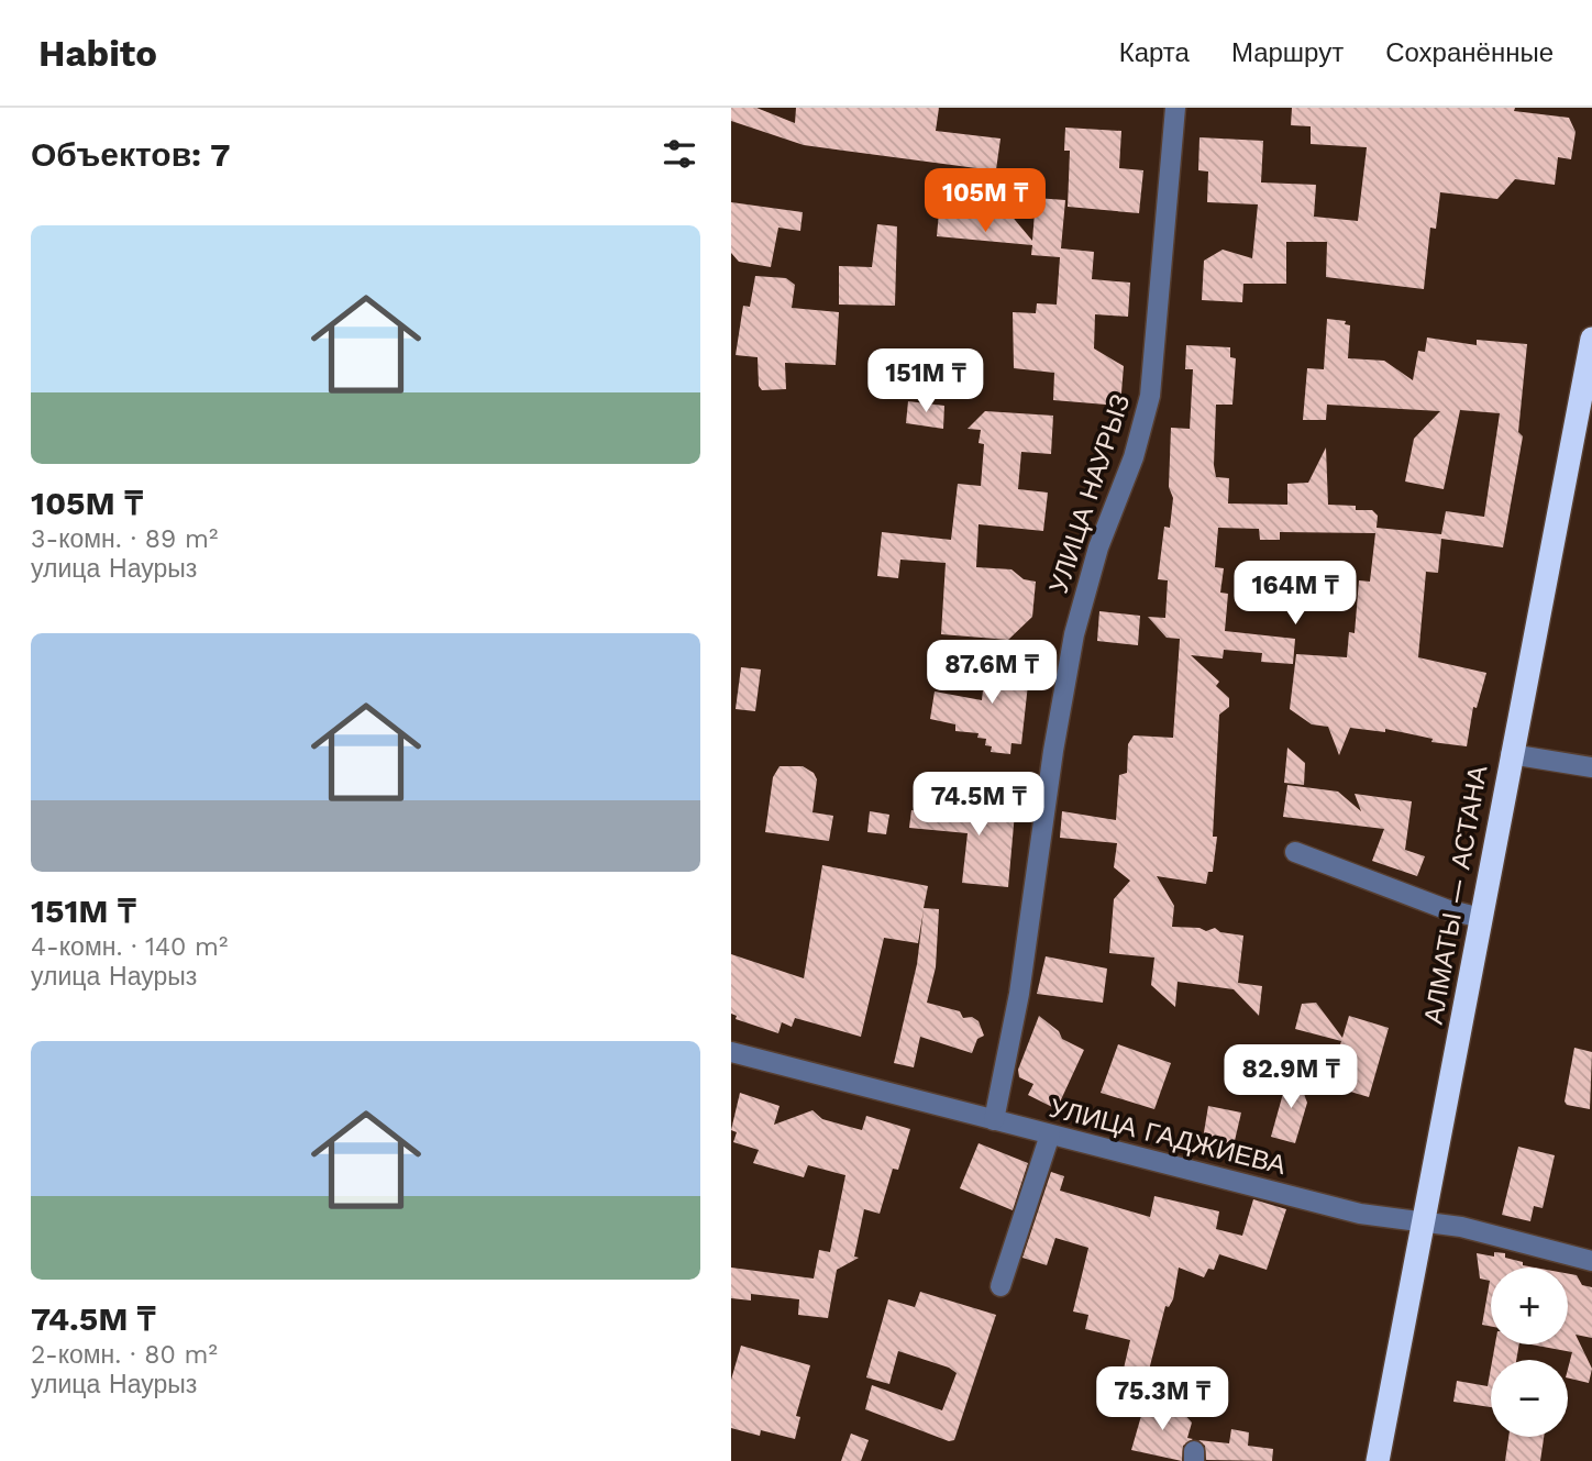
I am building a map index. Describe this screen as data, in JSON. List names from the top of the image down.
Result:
{
  "streets": {
    "highway": ["АЛМАТЫ — АСТАНА"],
    "street": ["УЛИЦА НАУРЫЗ", "УЛИЦА ГАДЖИЕВА"]
  },
  "crossings": [
    ["УЛИЦА НАУРЫЗ", "УЛИЦА ГАДЖИЕВА"],
    ["АЛМАТЫ — АСТАНА", "УЛИЦА ГАДЖИЕВА"]
  ],
  "page": {
    "header": "Habito",
    "nav": ["Карта", "Маршрут", "Сохранённые"],
    "heading": "Объектов: 7",
    "price": [
      "105M ₸",
      "151M ₸",
      "164M ₸",
      "87.6M ₸",
      "74.5M ₸",
      "82.9M ₸",
      "75.3M ₸"
    ],
    "list": [
      {
        "name": "105M ₸",
        "note": "3-комн. · 89 m² · улица Наурыз"
      },
      {
        "name": "151M ₸",
        "note": "4-комн. · 140 m² · улица Наурыз"
      },
      {
        "name": "74.5M ₸",
        "note": "2-комн. · 80 m² · улица Наурыз"
      }
    ],
    "map_buttons": ["+", "−"]
  }
}
